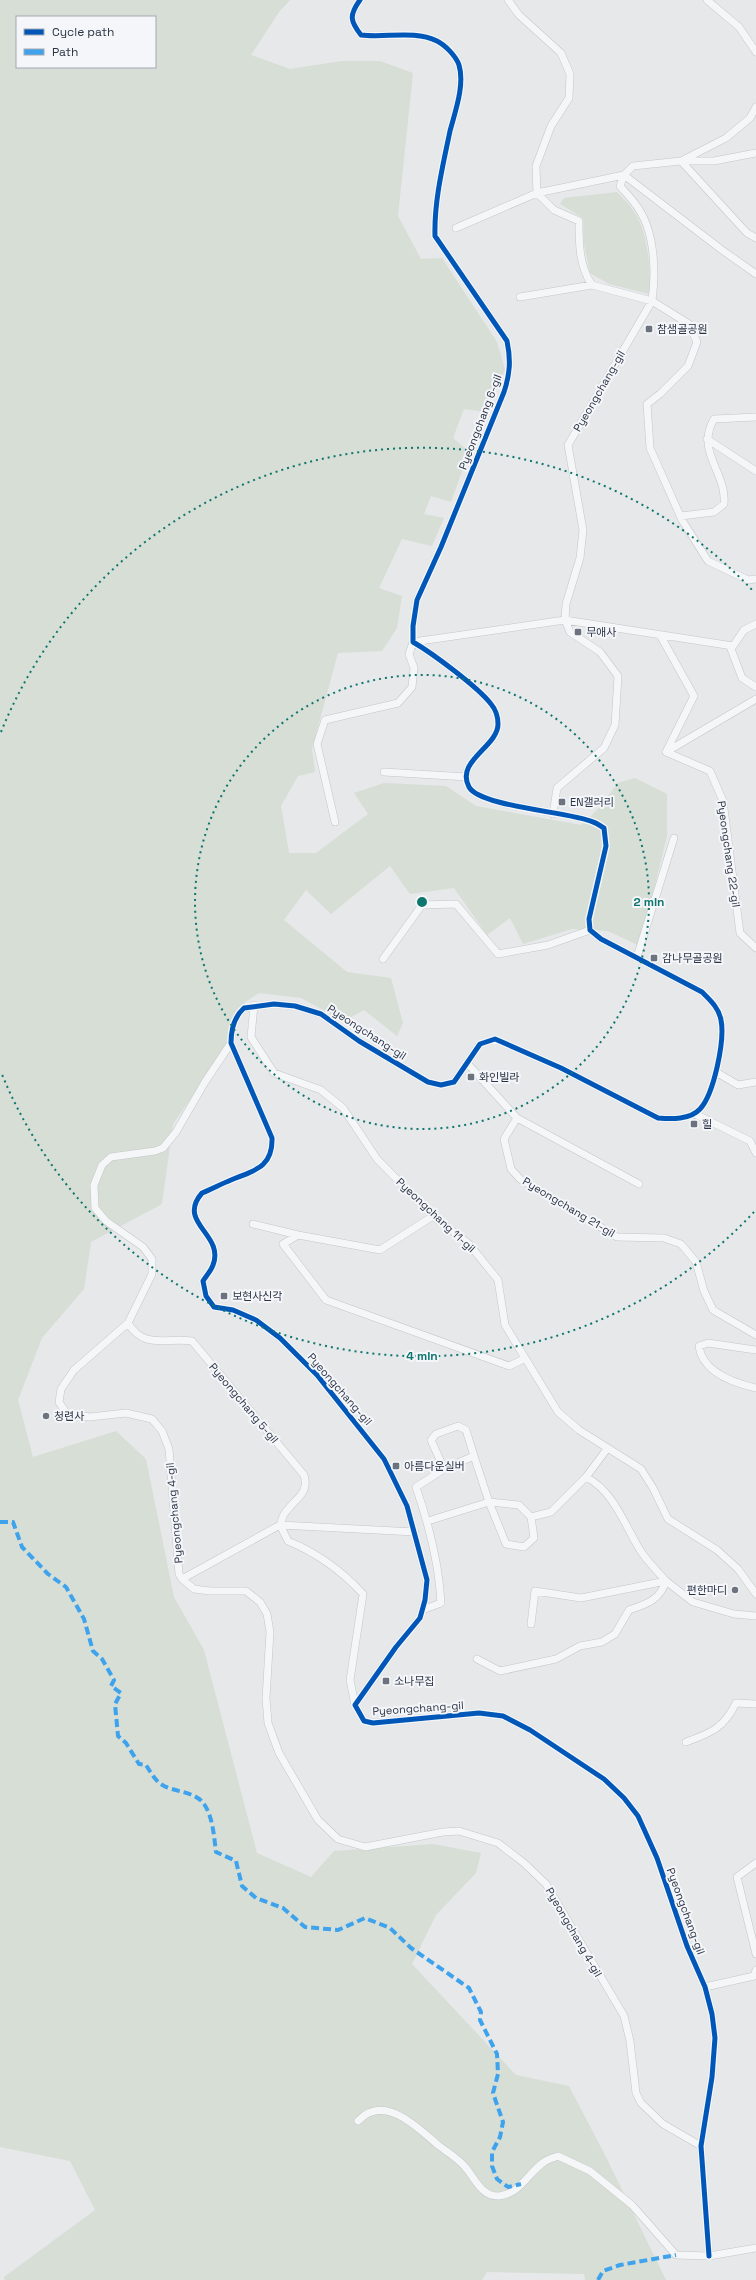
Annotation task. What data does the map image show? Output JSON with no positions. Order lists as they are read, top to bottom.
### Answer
{
  "streets": {
    "street": [
      "Pyeongchang-gil",
      "Pyeongchang 6-gil",
      "Pyeongchang 22-gil",
      "Pyeongchang 21-gil",
      "Pyeongchang 11-gil",
      "Pyeongchang 5-gil",
      "Pyeongchang 4-gil"
    ]
  },
  "crossings": [
    ["Pyeongchang-gil", "Pyeongchang 11-gil"],
    ["Pyeongchang-gil", "Pyeongchang 4-gil"],
    ["Pyeongchang 5-gil", "Pyeongchang 4-gil"]
  ],
  "places": {
    "transit": [
      "참샘골공원",
      "무애사",
      "EN갤러리",
      "감나무골공원",
      "화인빌라",
      "힐",
      "보현사신각",
      "아름다운실버",
      "소나무집"
    ],
    "other": ["청련사", "편한마디"]
  },
  "legend": ["Cycle path", "Path"],
  "rings": ["2 min", "4 min"]
}
